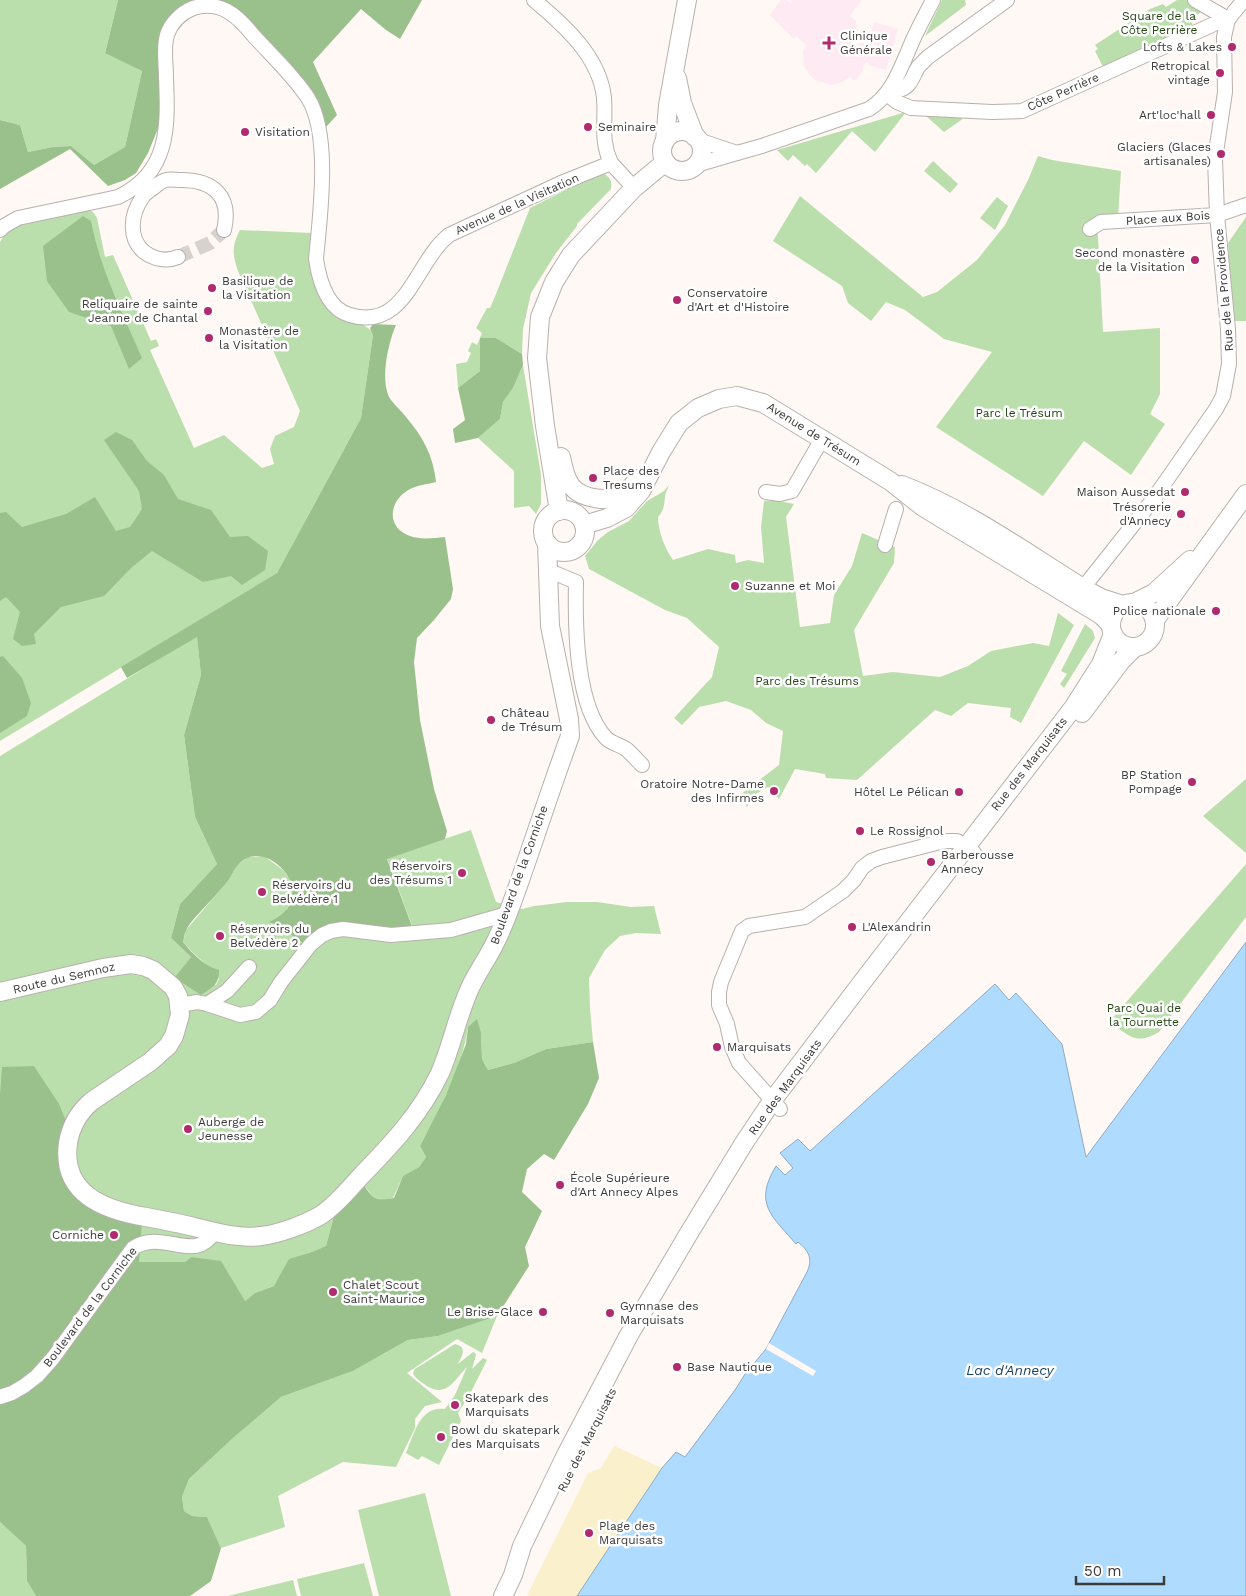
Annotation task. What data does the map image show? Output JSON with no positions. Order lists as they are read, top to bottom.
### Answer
{
  "streets": {
    "main road": [
      "Avenue de Trésum",
      "Rue des Marquisats",
      "Boulevard de la Corniche",
      "Route du Semnoz"
    ],
    "street": [
      "Côte Perrière",
      "Avenue de la Visitation",
      "Place aux Bois",
      "Rue de la Providence"
    ]
  },
  "crossings": [
    ["Côte Perrière", "Rue de la Providence"],
    ["Place aux Bois", "Rue de la Providence"],
    ["Rue de la Providence", "Avenue de Trésum"],
    ["Avenue de Trésum", "Rue des Marquisats"],
    ["Avenue de Trésum", "Boulevard de la Corniche"]
  ],
  "water": ["Lac d'Annecy"],
  "parks": [
    "Square de la Côte Perrière",
    "Parc le Trésum",
    "Parc des Trésums",
    "Parc Quai de la Tournette"
  ],
  "places": {
    "health": ["Clinique Générale"],
    "other": [
      "Lofts & Lakes",
      "Retropical vintage",
      "Art'loc'hall",
      "Seminaire",
      "Visitation",
      "Glaciers (Glaces artisanales)",
      "Second monastère de la Visitation",
      "Basilique de la Visitation",
      "Conservatoire d'Art et d'Histoire",
      "Reliquaire de sainte Jeanne de Chantal",
      "Monastère de la Visitation",
      "Place des Tresums",
      "Maison Aussedat",
      "Trésorerie d'Annecy",
      "Suzanne et Moi",
      "Police nationale",
      "Château de Trésum",
      "BP Station Pompage",
      "Oratoire Notre-Dame des Infirmes",
      "Hôtel Le Pélican",
      "Le Rossignol",
      "Barberousse Annecy",
      "Réservoirs des Trésums 1",
      "Réservoirs du Belvédère 1",
      "L'Alexandrin",
      "Réservoirs du Belvédère 2",
      "Marquisats",
      "Auberge de Jeunesse",
      "École Supérieure d'Art Annecy Alpes",
      "Corniche",
      "Chalet Scout Saint-Maurice",
      "Le Brise-Glace",
      "Gymnase des Marquisats",
      "Base Nautique",
      "Skatepark des Marquisats",
      "Bowl du skatepark des Marquisats",
      "Plage des Marquisats"
    ]
  },
  "scale_bar": "50 m"
}
